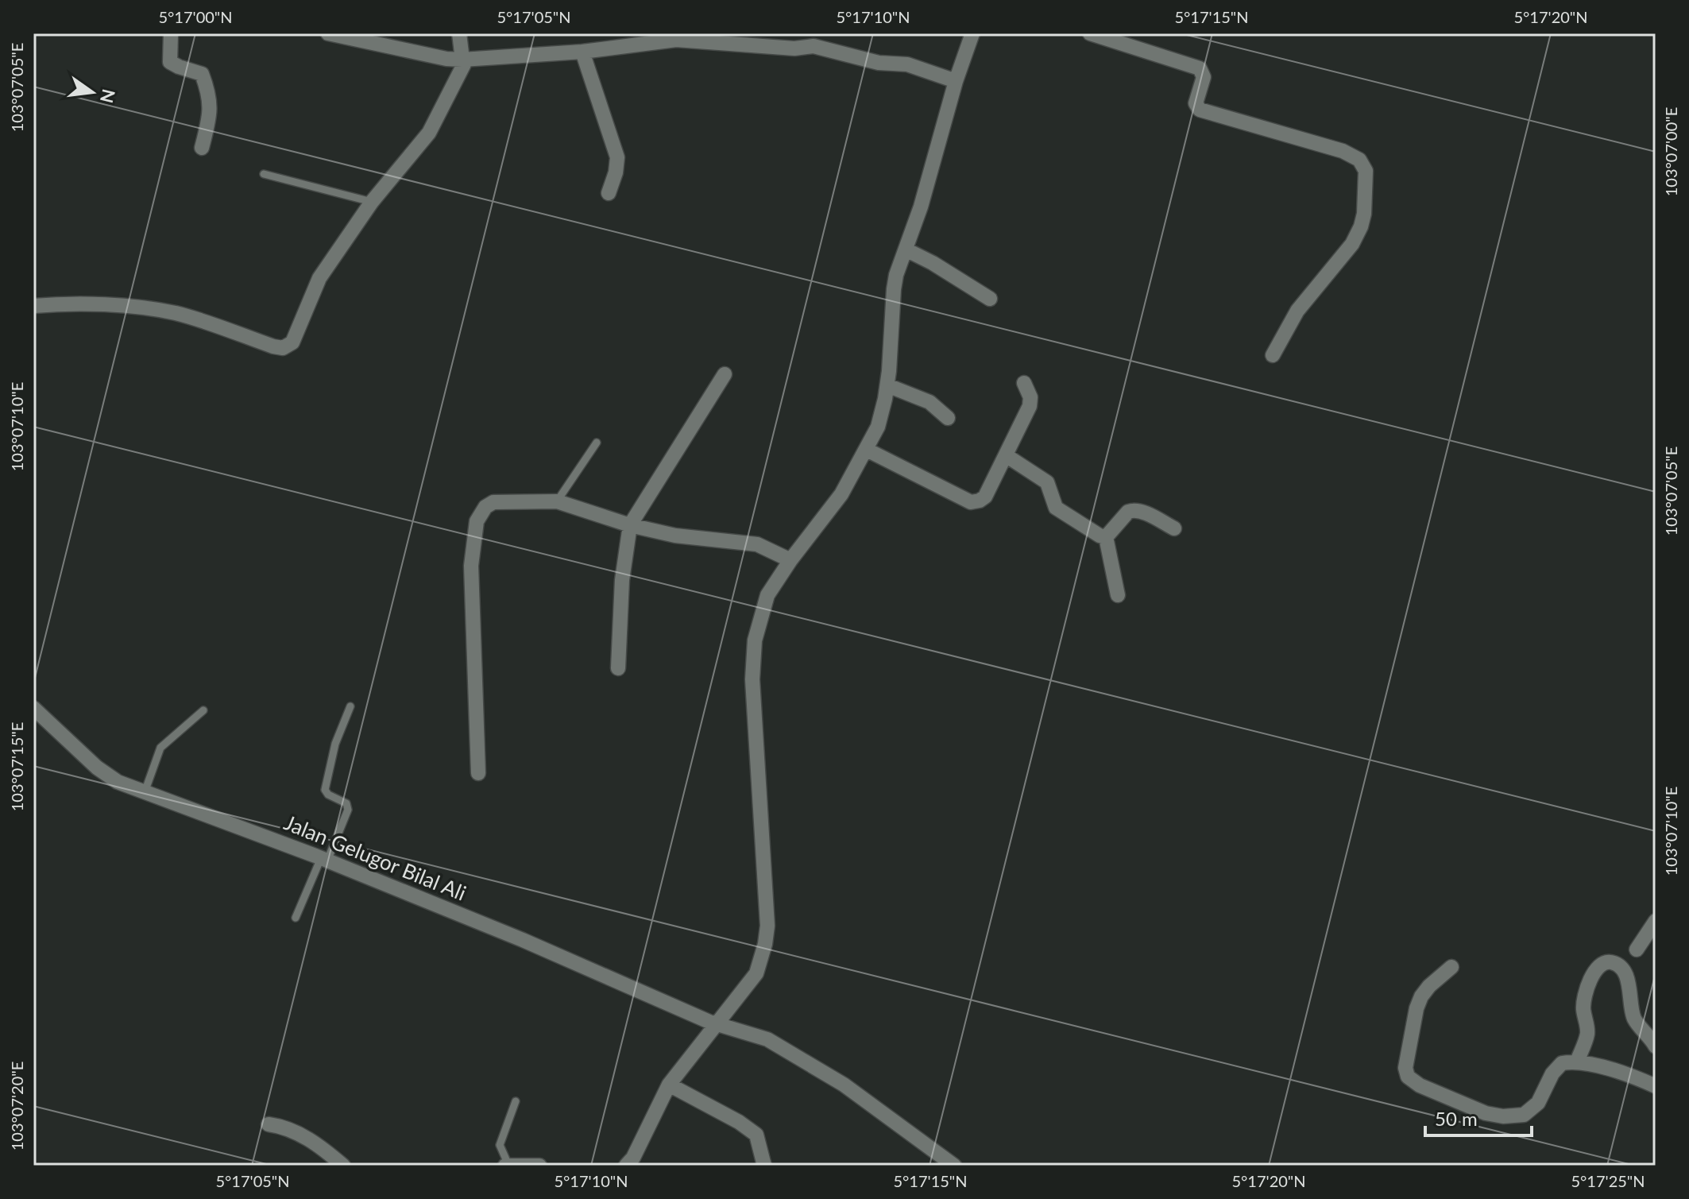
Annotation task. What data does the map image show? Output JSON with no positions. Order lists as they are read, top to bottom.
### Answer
{
  "streets": {
    "street": ["Jalan Gelugor Bilal Ali"]
  },
  "scale_bar": "50 m",
  "north": "right",
  "coordinates": [
    "5°17'00\"N",
    "5°17'05\"N",
    "5°17'10\"N",
    "5°17'15\"N",
    "5°17'20\"N",
    "103°07'05\"E",
    "103°07'00\"E",
    "103°07'10\"E",
    "103°07'15\"E",
    "103°07'20\"E",
    "5°17'25\"N"
  ]
}
